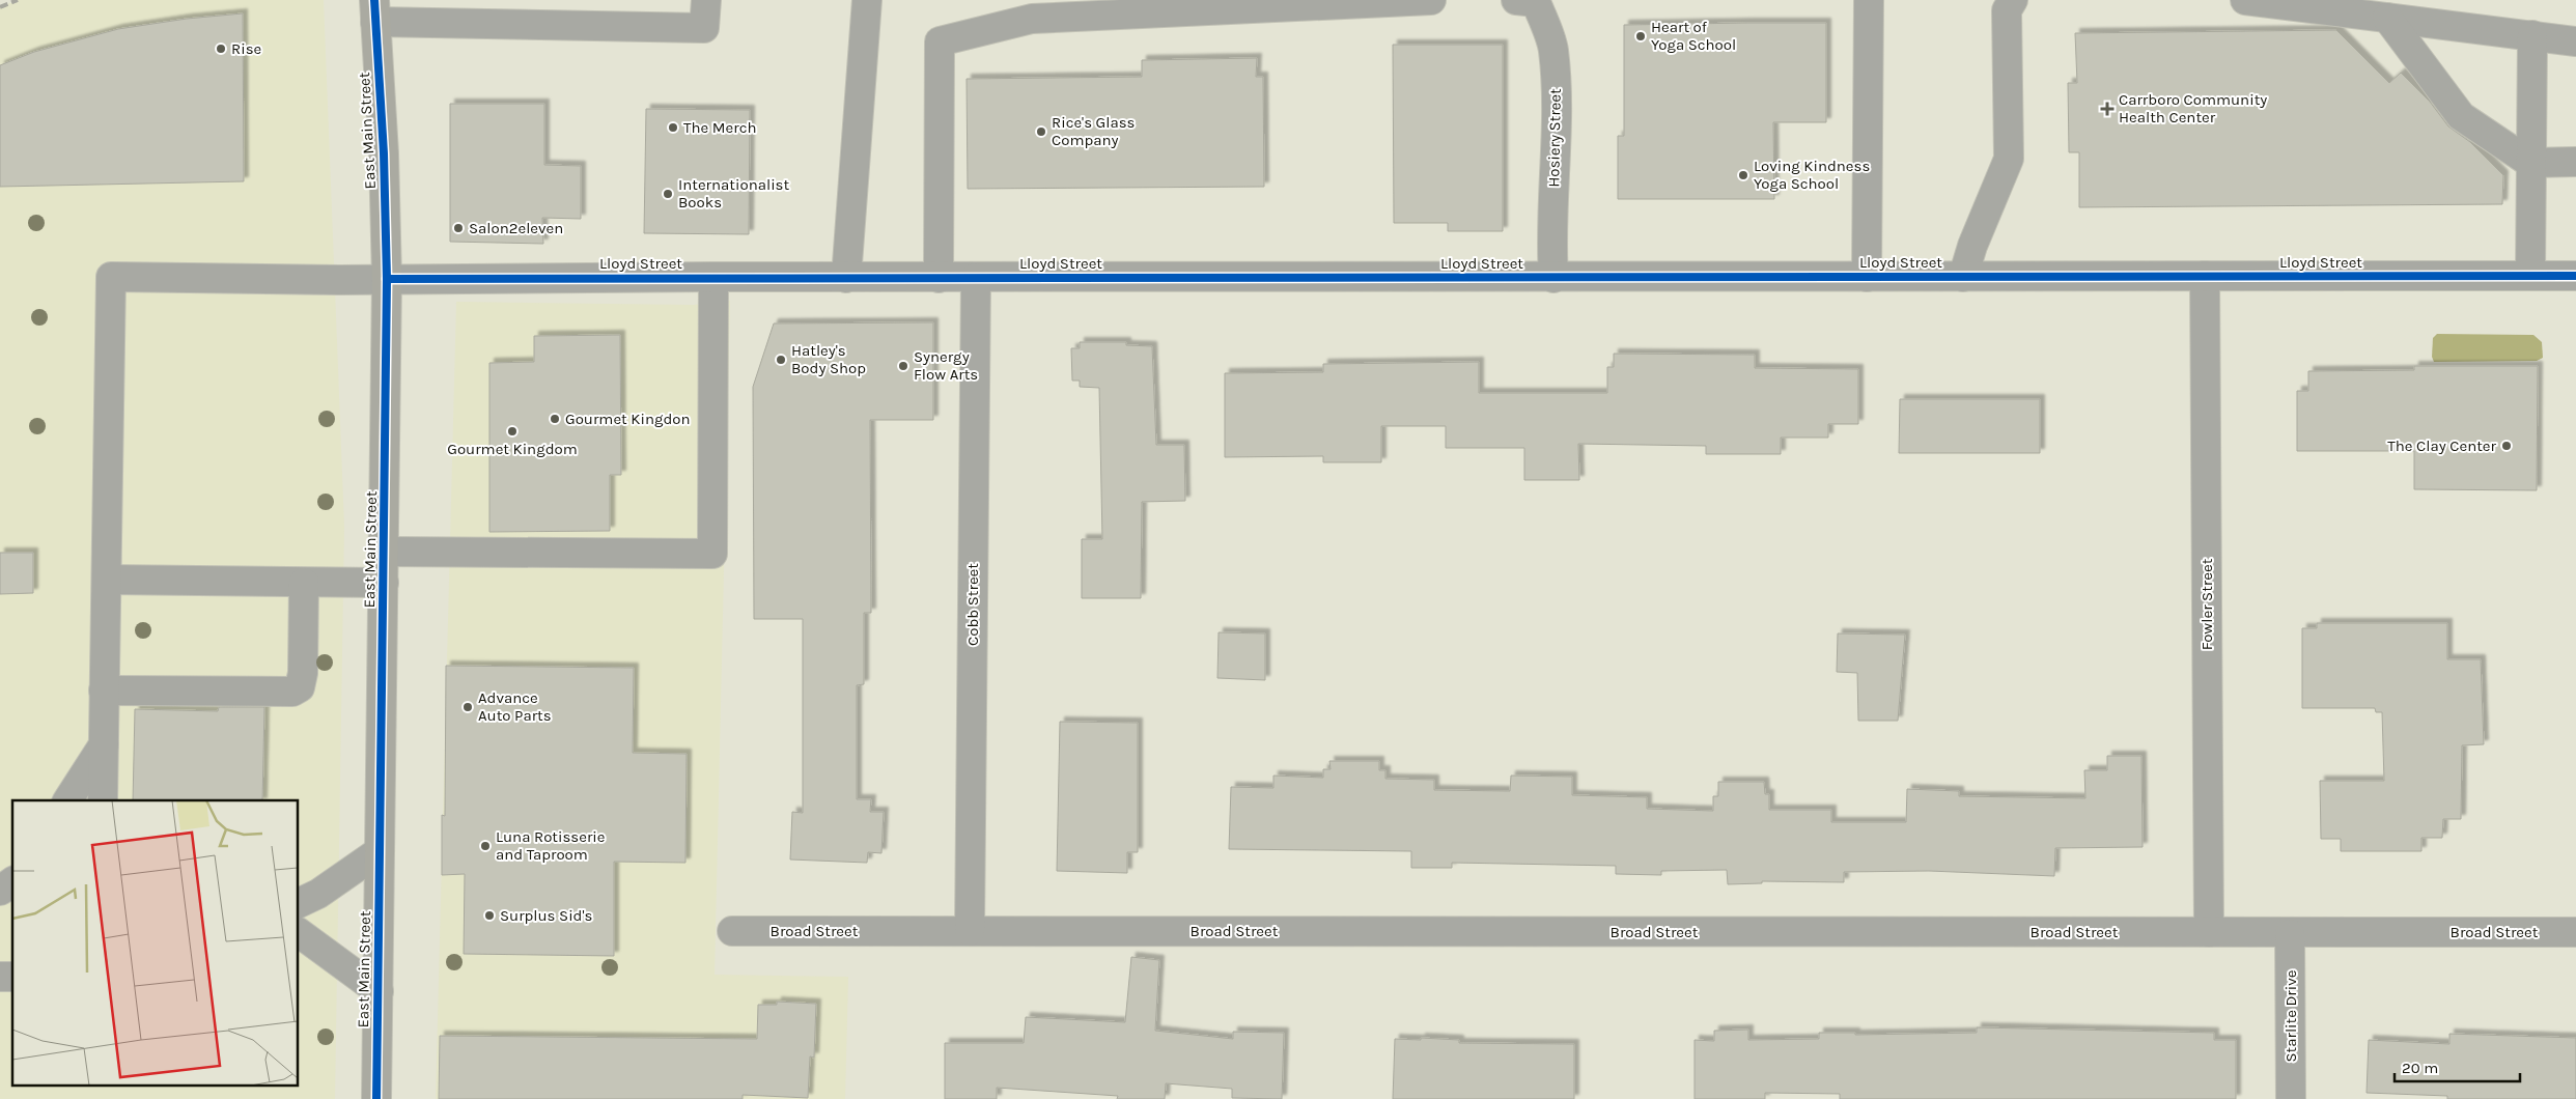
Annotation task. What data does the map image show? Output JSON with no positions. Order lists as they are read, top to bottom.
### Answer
{
  "streets": {
    "main road": ["East Main Street"],
    "street": [
      "Hosiery Street",
      "Lloyd Street",
      "Cobb Street",
      "Fowler Street",
      "Broad Street",
      "Starlite Drive"
    ]
  },
  "crossings": [
    ["East Main Street", "Lloyd Street"],
    ["Hosiery Street", "Lloyd Street"],
    ["Lloyd Street", "Cobb Street"],
    ["Lloyd Street", "Fowler Street"],
    ["Cobb Street", "Broad Street"],
    ["Fowler Street", "Broad Street"],
    ["Broad Street", "Starlite Drive"]
  ],
  "places": {
    "other": [
      "Heart of Yoga School",
      "Rise",
      "The Merch",
      "Rice's Glass Company",
      "Loving Kindness Yoga School",
      "Internationalist Books",
      "Salon2eleven",
      "Hatley's Body Shop",
      "Synergy Flow Arts",
      "Gourmet Kingdon",
      "Gourmet Kingdom",
      "The Clay Center",
      "Advance Auto Parts",
      "Luna Rotisserie and Taproom",
      "Surplus Sid's"
    ],
    "health": ["Carrboro Community Health Center"]
  },
  "scale_bar": "20 m"
}
